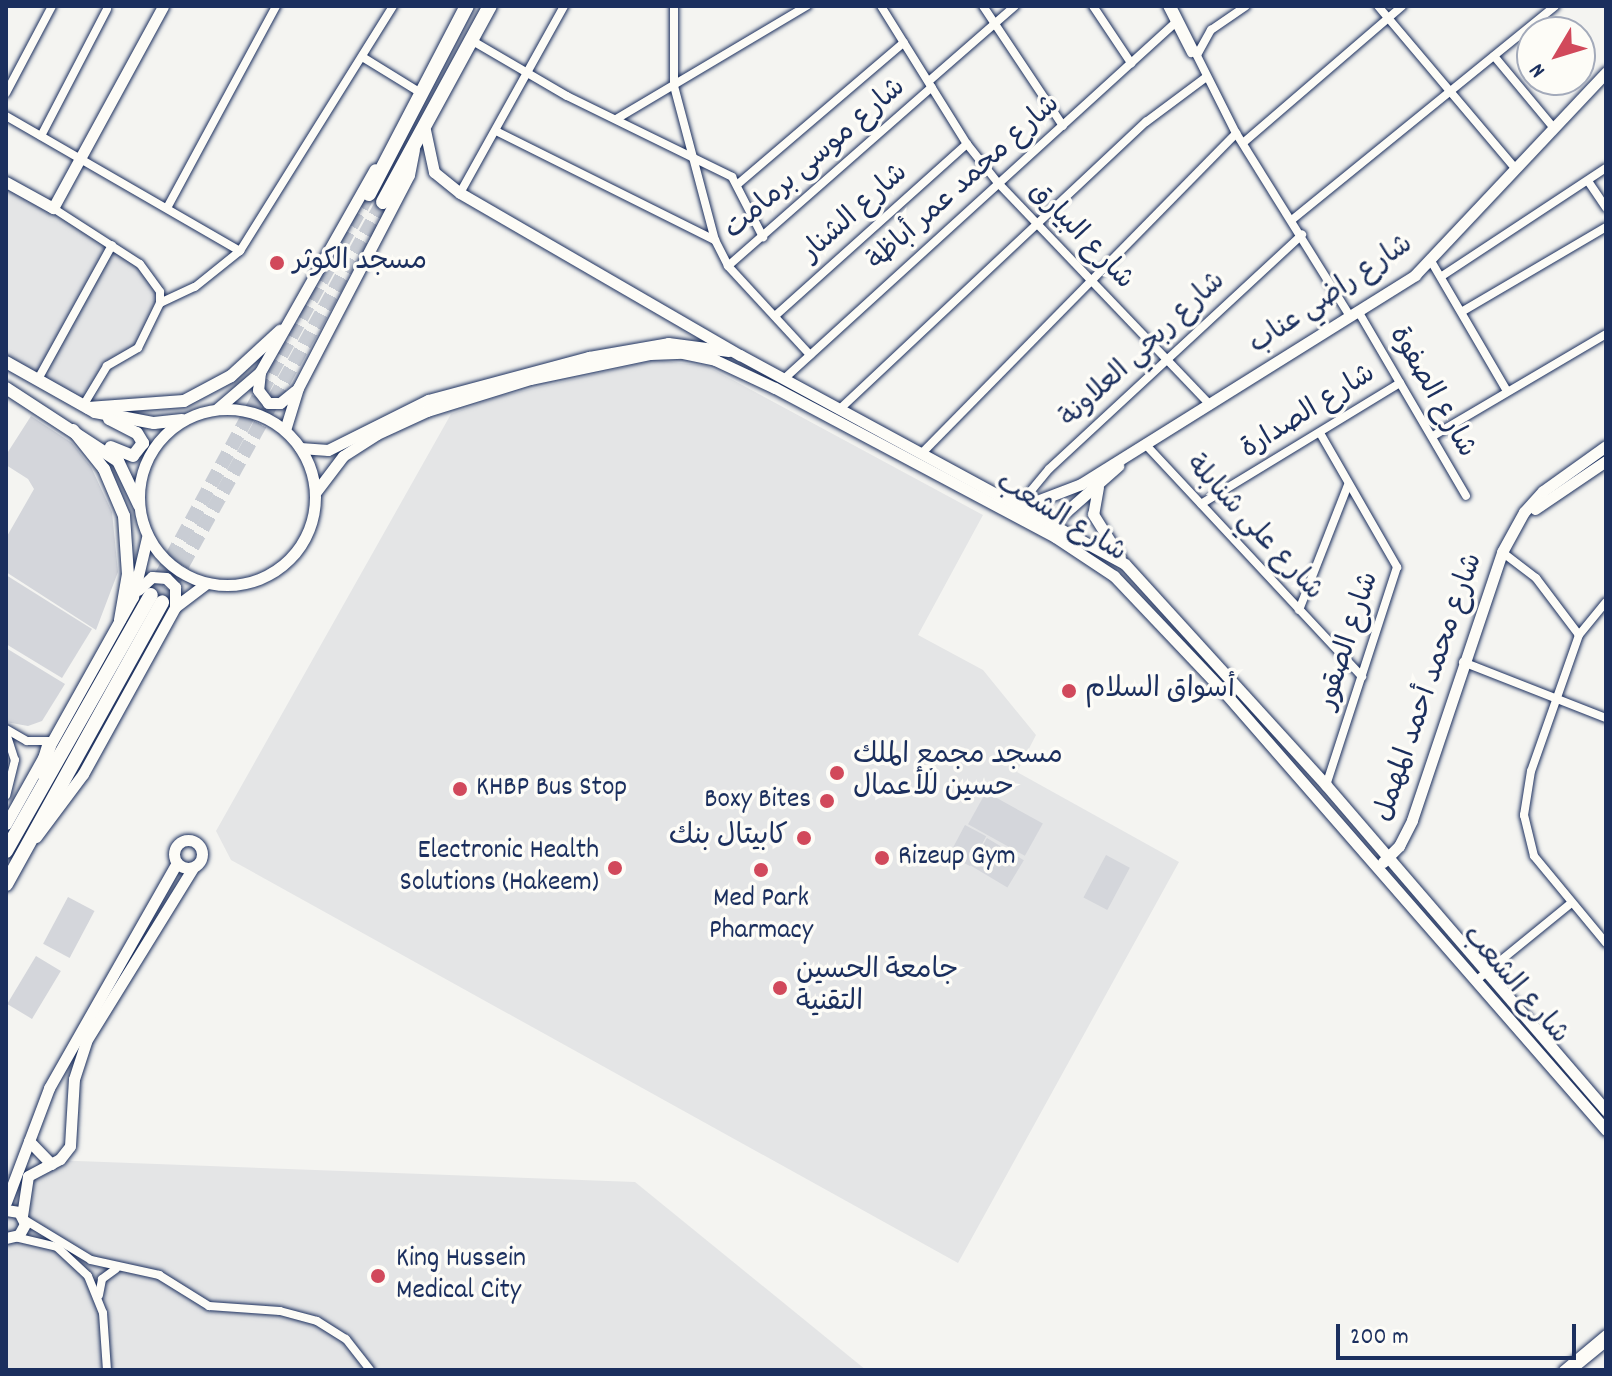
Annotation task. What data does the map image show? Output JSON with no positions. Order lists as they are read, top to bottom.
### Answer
{
  "streets": {
    "street": [
      "شارع موسى برمامت",
      "شارع محمد عمر أباظة",
      "شارع الشنار",
      "شارع البيارق",
      "شارع راضي عناب",
      "شارع ربحي العلاونة",
      "شارع الصفوة",
      "شارع الصدارة",
      "شارع الشعب",
      "شارع علي شنابلة",
      "شارع الصقور",
      "شارع محمد أحمد المهمل"
    ]
  },
  "crossings": [
    ["شارع موسى برمامت", "شارع البيارق"],
    ["شارع محمد عمر أباظة", "شارع البيارق"],
    ["شارع محمد عمر أباظة", "شارع الصفوة"],
    ["شارع محمد عمر أباظة", "شارع الشعب"],
    ["شارع الشنار", "شارع البيارق"],
    ["شارع البيارق", "شارع راضي عناب"],
    ["شارع البيارق", "شارع ربحي العلاونة"],
    ["شارع راضي عناب", "شارع ربحي العلاونة"],
    ["شارع راضي عناب", "شارع الصفوة"],
    ["شارع راضي عناب", "شارع الشعب"],
    ["شارع راضي عناب", "شارع علي شنابلة"],
    ["شارع ربحي العلاونة", "شارع الصفوة"],
    ["شارع ربحي العلاونة", "شارع الشعب"],
    ["شارع الصفوة", "شارع الصدارة"],
    ["شارع الصدارة", "شارع علي شنابلة"],
    ["شارع الصدارة", "شارع الصقور"],
    ["شارع الشعب", "شارع الصقور"],
    ["شارع الشعب", "شارع محمد أحمد المهمل"],
    ["شارع علي شنابلة", "شارع الصقور"]
  ],
  "places": [
    "مسجد الكوثر",
    "أسواق السلام",
    "مسجد مجمع الملك حسين للأعمال",
    "KHBP Bus Stop",
    "Boxy Bites",
    "كابيتال بنك",
    "Rizeup Gym",
    "Electronic Health Solutions (Hakeem)",
    "Med Park Pharmacy",
    "جامعة الحسين التقنية",
    "King Hussein Medical City"
  ],
  "scale_bar": "200 m",
  "north": "bottom left"
}
